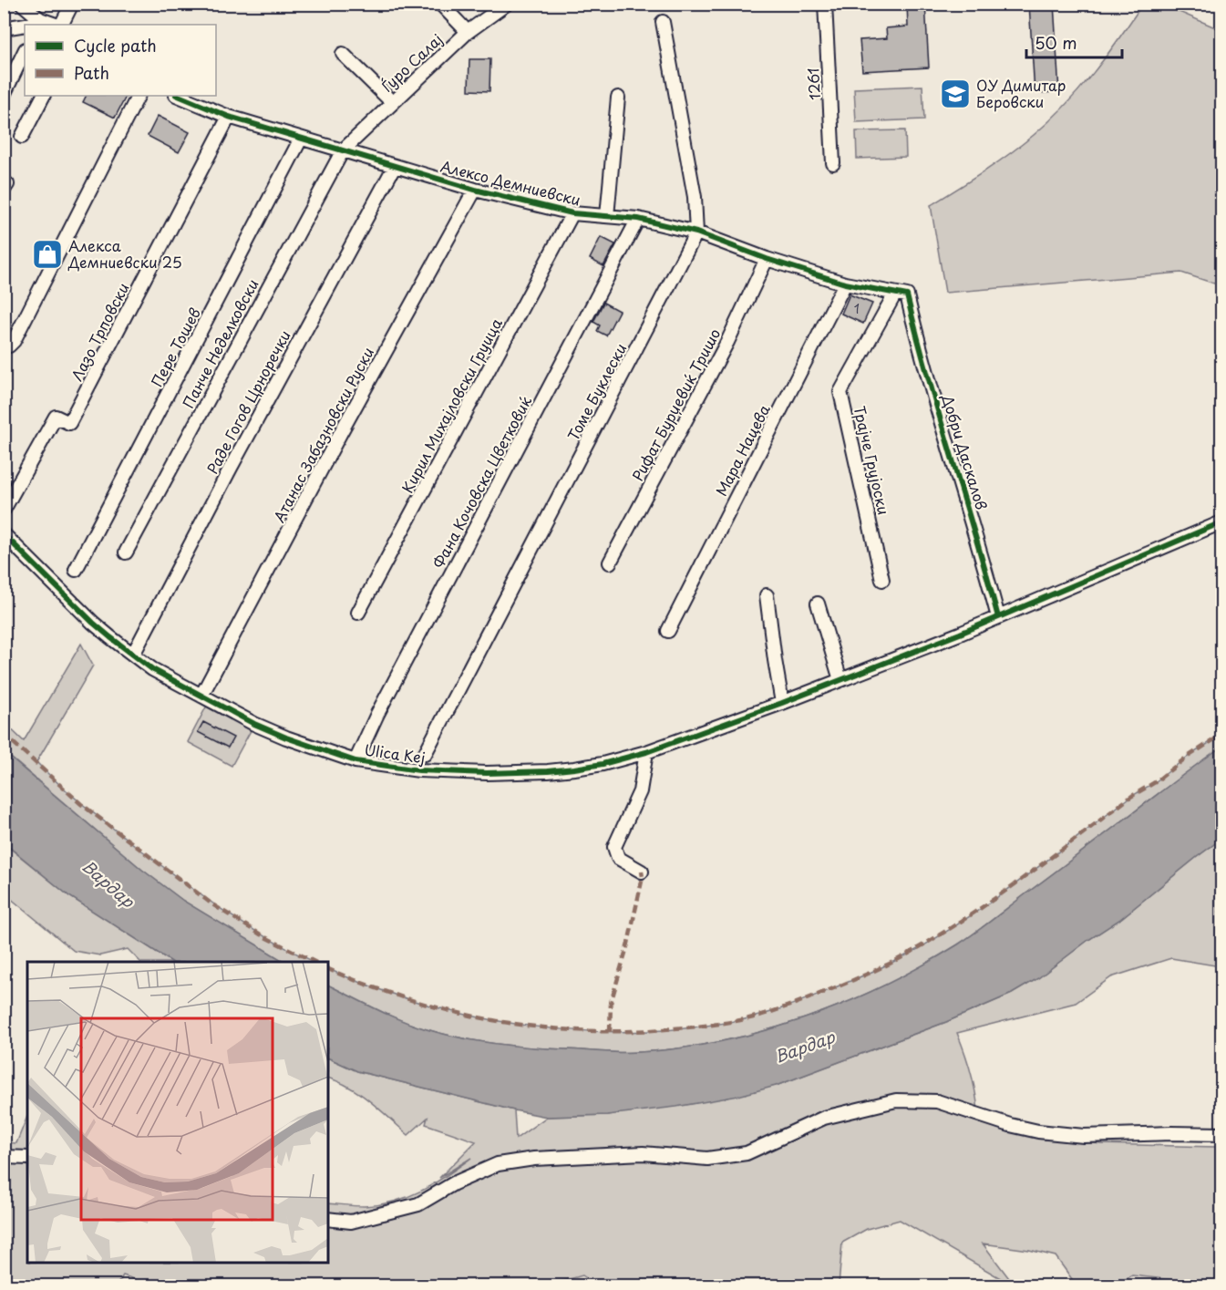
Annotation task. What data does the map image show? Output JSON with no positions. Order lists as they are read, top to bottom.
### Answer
{
  "streets": {
    "street": [
      "Ѓуро Салај",
      "1261",
      "Алексо Демниевски",
      "Лазо Трповски",
      "Панче Неделковски",
      "Пере Тошев",
      "Томе Буклески",
      "Раде Гогов Црноречки",
      "Рифат Бурџевиќ Тришо",
      "Кирил Михајловски Груица",
      "Атанас Забазновски Руски",
      "Мара Нацева",
      "Добри Даскалов",
      "Трајче Грујоски",
      "Фана Кочовска Цветковиќ",
      "Ulica Kej"
    ]
  },
  "crossings": [
    ["Ѓуро Салај", "Алексо Демниевски"],
    ["Ѓуро Салај", "Панче Неделковски"],
    ["Алексо Демниевски", "Лазо Трповски"],
    ["Алексо Демниевски", "Панче Неделковски"],
    ["Алексо Демниевски", "Пере Тошев"],
    ["Алексо Демниевски", "Томе Буклески"],
    ["Алексо Демниевски", "Раде Гогов Црноречки"],
    ["Алексо Демниевски", "Рифат Бурџевиќ Тришо"],
    ["Алексо Демниевски", "Кирил Михајловски Груица"],
    ["Алексо Демниевски", "Атанас Забазновски Руски"],
    ["Алексо Демниевски", "Мара Нацева"],
    ["Алексо Демниевски", "Добри Даскалов"],
    ["Алексо Демниевски", "Трајче Грујоски"],
    ["Алексо Демниевски", "Фана Кочовска Цветковиќ"],
    ["Раде Гогов Црноречки", "Ulica Kej"],
    ["Атанас Забазновски Руски", "Ulica Kej"],
    ["Добри Даскалов", "Трајче Грујоски"],
    ["Добри Даскалов", "Ulica Kej"],
    ["Фана Кочовска Цветковиќ", "Ulica Kej"]
  ],
  "water": ["Вардар"],
  "places": {
    "school or university": ["ОУ Димитар Беровски"],
    "shop": ["Алекса Демниевски 25"]
  },
  "house_numbers": ["1"],
  "legend": ["Cycle path", "Path"],
  "scale_bar": "50 m"
}
